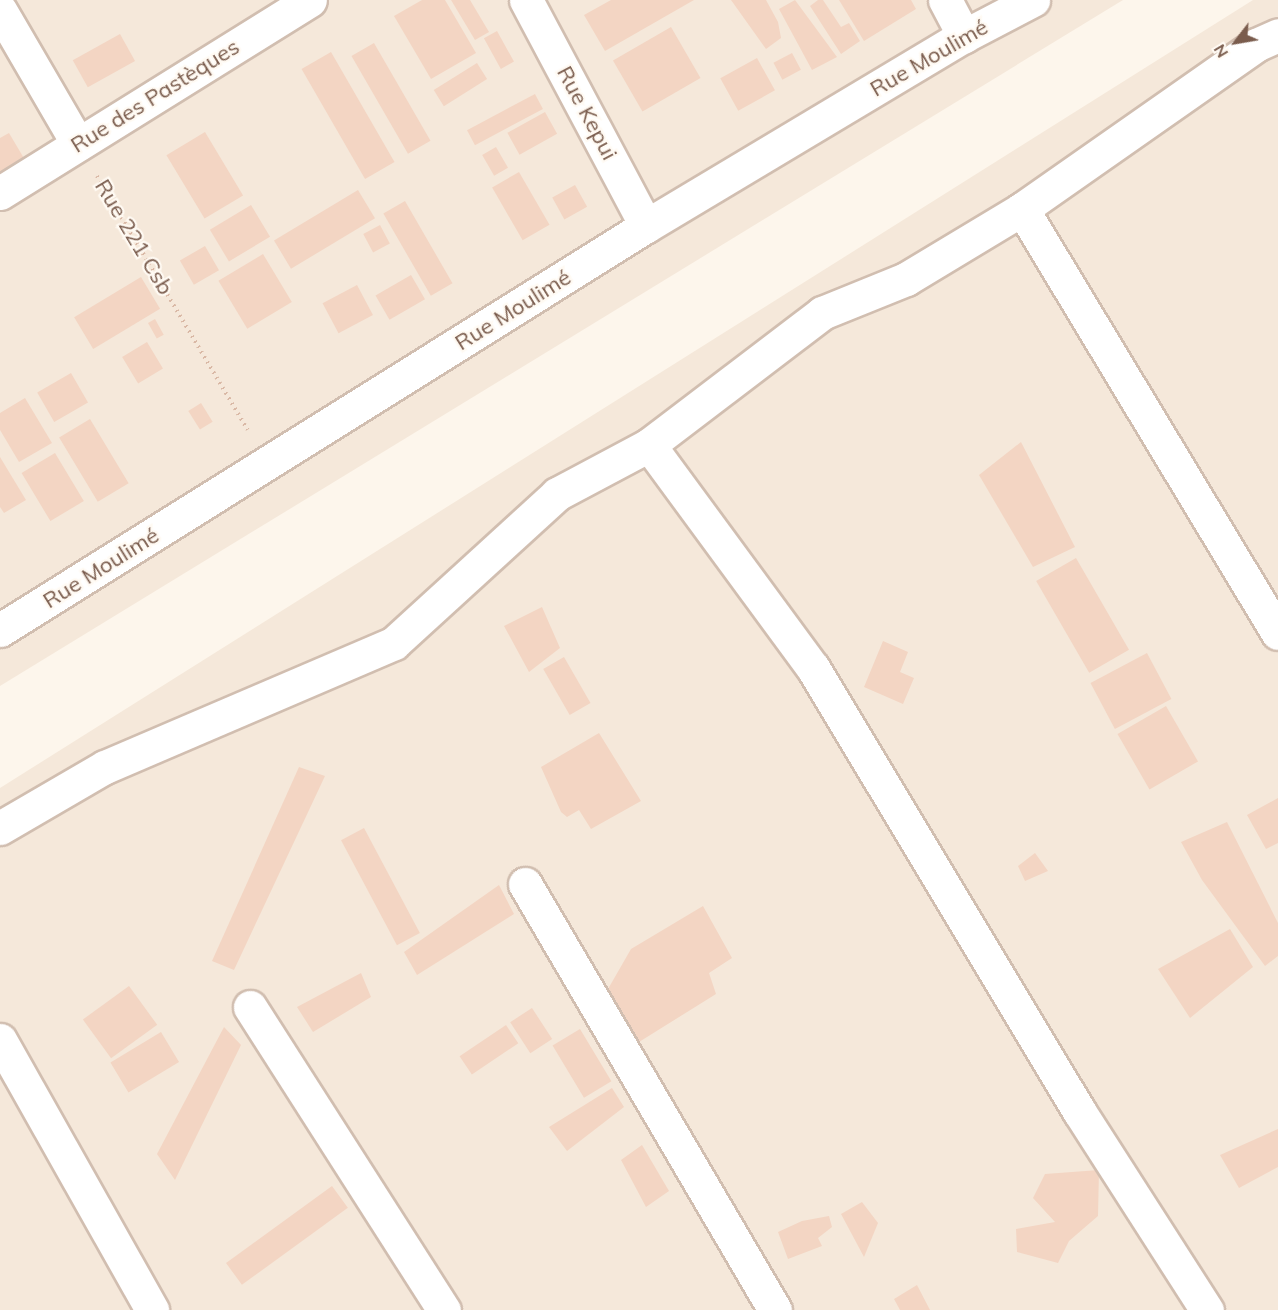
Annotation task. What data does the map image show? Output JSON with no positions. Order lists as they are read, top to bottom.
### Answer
{
  "streets": {
    "street": ["Rue Moulimé", "Rue des Pastèques", "Rue Kepui"],
    "path": ["Rue 221 Csb"]
  },
  "crossings": [
    ["Rue Moulimé", "Rue Kepui"],
    ["Rue Moulimé", "Rue 221 Csb"],
    ["Rue des Pastèques", "Rue 221 Csb"]
  ],
  "north": "bottom left"
}
